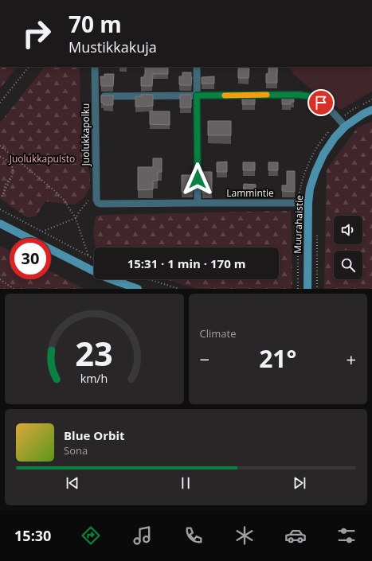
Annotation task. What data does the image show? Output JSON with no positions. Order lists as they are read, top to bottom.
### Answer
{
  "streets": {
    "street": ["Juolukkapolku", "Lammintie", "Muurahaistie"]
  },
  "crossings": [
    ["Juolukkapolku", "Lammintie"],
    ["Lammintie", "Muurahaistie"]
  ],
  "parks": ["Juolukkapuisto"],
  "page": {
    "turn": ["70 m", "Mustikkakuja"],
    "limit": "30",
    "trip": "15:31 · 1 min · 170 m",
    "tile": "Climate",
    "heat": ["−", "21°", "+"],
    "song": ["Blue Orbit", "Sona"],
    "tabs": "15:30",
    "gauge": ["23", "km/h"]
  }
}
